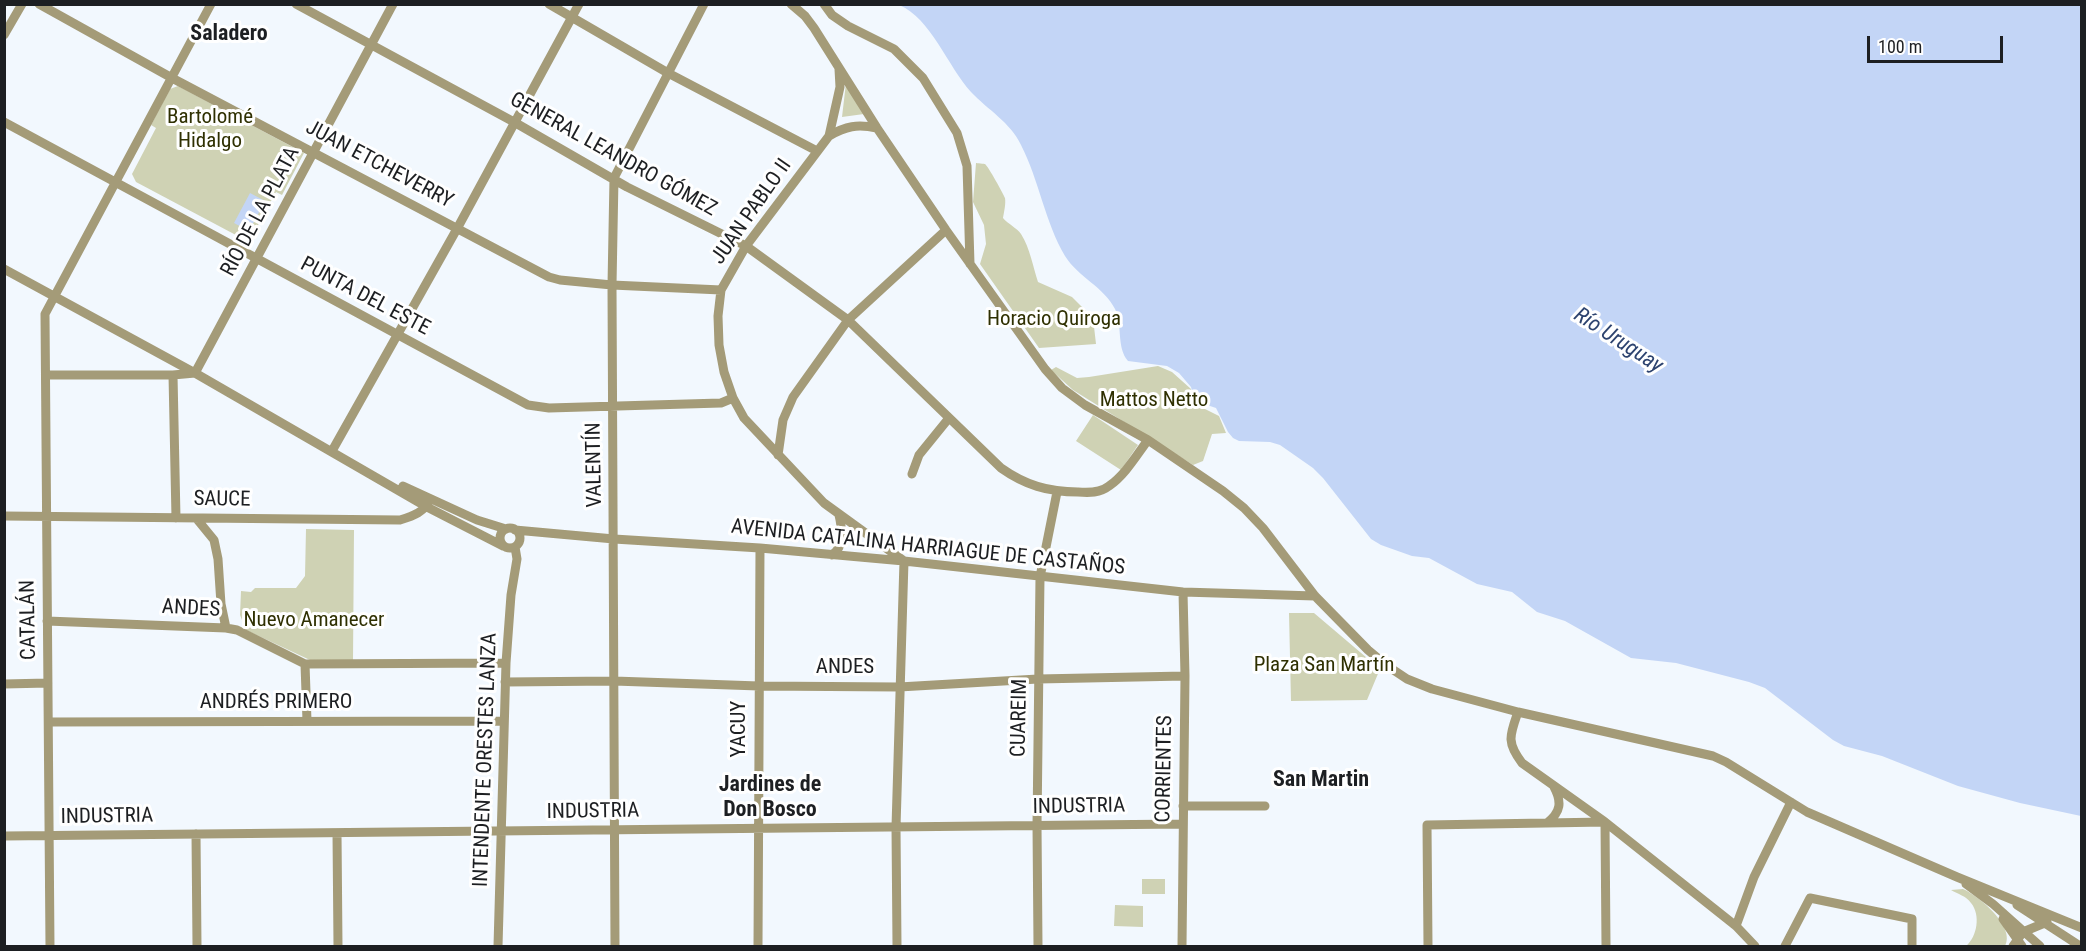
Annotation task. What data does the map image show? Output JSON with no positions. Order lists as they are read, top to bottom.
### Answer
{
  "streets": {
    "street": [
      "GENERAL LEANDRO GÓMEZ",
      "JUAN ETCHEVERRY",
      "RÍO DE LA PLATA",
      "JUAN PABLO II",
      "PUNTA DEL ESTE",
      "VALENTÍN",
      "SAUCE",
      "AVENIDA CATALINA HARRIAGUE DE CASTAÑOS",
      "ANDES",
      "CATALÁN",
      "ANDRÉS PRIMERO",
      "CUAREIM",
      "YACUY",
      "INTENDENTE ORESTES LANZA",
      "CORRIENTES",
      "INDUSTRIA"
    ]
  },
  "crossings": [
    ["GENERAL LEANDRO GÓMEZ", "RÍO DE LA PLATA"],
    ["GENERAL LEANDRO GÓMEZ", "JUAN PABLO II"],
    ["GENERAL LEANDRO GÓMEZ", "VALENTÍN"],
    ["GENERAL LEANDRO GÓMEZ", "CUAREIM"],
    ["JUAN ETCHEVERRY", "RÍO DE LA PLATA"],
    ["JUAN ETCHEVERRY", "JUAN PABLO II"],
    ["JUAN ETCHEVERRY", "VALENTÍN"],
    ["JUAN ETCHEVERRY", "CATALÁN"],
    ["RÍO DE LA PLATA", "PUNTA DEL ESTE"],
    ["RÍO DE LA PLATA", "AVENIDA CATALINA HARRIAGUE DE CASTAÑOS"],
    ["JUAN PABLO II", "PUNTA DEL ESTE"],
    ["JUAN PABLO II", "AVENIDA CATALINA HARRIAGUE DE CASTAÑOS"],
    ["PUNTA DEL ESTE", "VALENTÍN"],
    ["PUNTA DEL ESTE", "CATALÁN"],
    ["VALENTÍN", "AVENIDA CATALINA HARRIAGUE DE CASTAÑOS"],
    ["VALENTÍN", "ANDES"],
    ["VALENTÍN", "INDUSTRIA"],
    ["SAUCE", "AVENIDA CATALINA HARRIAGUE DE CASTAÑOS"],
    ["SAUCE", "CATALÁN"],
    ["AVENIDA CATALINA HARRIAGUE DE CASTAÑOS", "CATALÁN"],
    ["AVENIDA CATALINA HARRIAGUE DE CASTAÑOS", "CUAREIM"],
    ["AVENIDA CATALINA HARRIAGUE DE CASTAÑOS", "YACUY"],
    ["AVENIDA CATALINA HARRIAGUE DE CASTAÑOS", "INTENDENTE ORESTES LANZA"],
    ["AVENIDA CATALINA HARRIAGUE DE CASTAÑOS", "CORRIENTES"],
    ["ANDES", "CATALÁN"],
    ["ANDES", "CUAREIM"],
    ["ANDES", "YACUY"],
    ["ANDES", "INTENDENTE ORESTES LANZA"],
    ["ANDES", "CORRIENTES"],
    ["CATALÁN", "ANDRÉS PRIMERO"],
    ["CATALÁN", "INDUSTRIA"],
    ["ANDRÉS PRIMERO", "INTENDENTE ORESTES LANZA"],
    ["CUAREIM", "INDUSTRIA"],
    ["YACUY", "INDUSTRIA"],
    ["INTENDENTE ORESTES LANZA", "INDUSTRIA"],
    ["CORRIENTES", "INDUSTRIA"]
  ],
  "districts": ["Saladero", "San Martin", "Jardines de Don Bosco"],
  "water": ["Río Uruguay"],
  "parks": [
    "Bartolomé Hidalgo",
    "Horacio Quiroga",
    "Mattos Netto",
    "Nuevo Amanecer",
    "Plaza San Martín"
  ],
  "scale_bar": "100 m"
}
